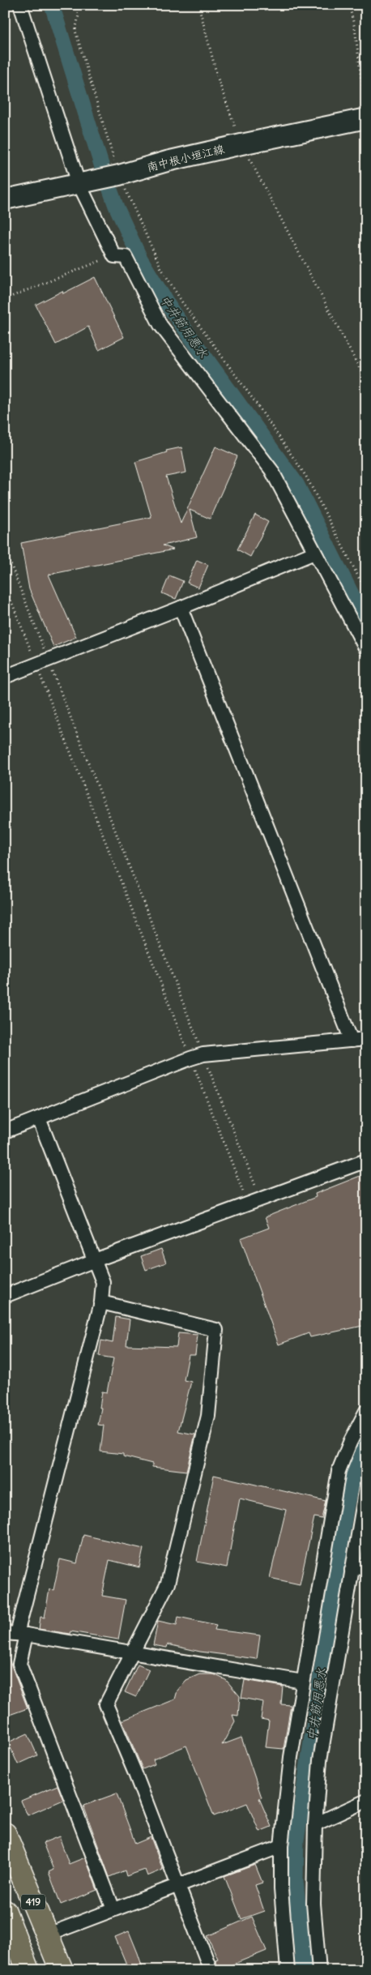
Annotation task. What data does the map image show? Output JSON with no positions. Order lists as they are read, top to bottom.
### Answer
{
  "streets": {
    "highway": ["419"],
    "main road": ["南中根小垣江線"]
  },
  "water": ["中井筋用悪水"]
}
